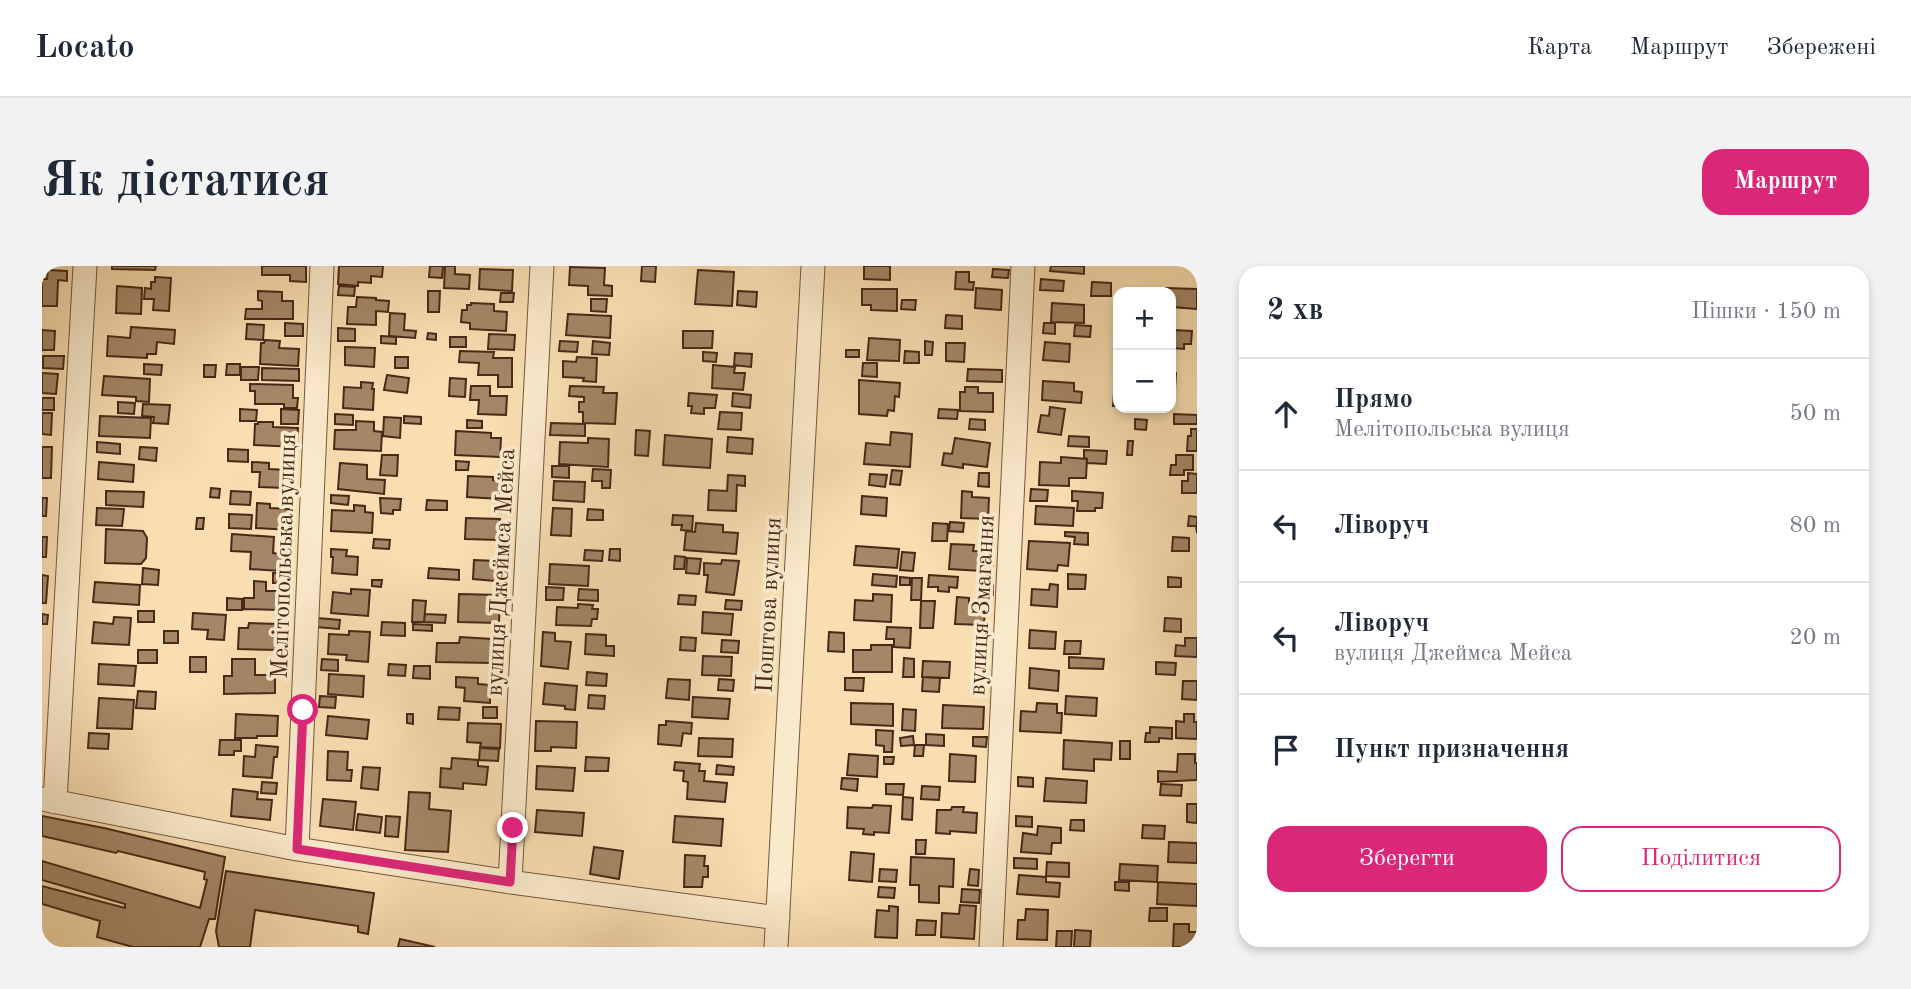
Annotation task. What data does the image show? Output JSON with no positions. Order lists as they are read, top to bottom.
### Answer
{
  "streets": {
    "street": [
      "Мелітопольська вулиця",
      "вулиця Джеймса Мейса",
      "Поштова вулиця",
      "вулиця Змагання"
    ]
  },
  "page": {
    "header": "Locato",
    "nav": ["Карта", "Маршрут", "Збережені"],
    "buttons": [
      "Маршрут",
      ["Зберегти", "Поділитися"]
    ],
    "title": "Як дістатися",
    "heading": ["2 хв", "Пішки · 150 m"],
    "map_buttons": ["+", "−"],
    "list": [
      ["Прямо", "Мелітопольська вулиця", "50 m"],
      ["Ліворуч", "80 m"],
      ["Ліворуч", "вулиця Джеймса Мейса", "20 m"],
      "Пункт призначення"
    ]
  }
}
